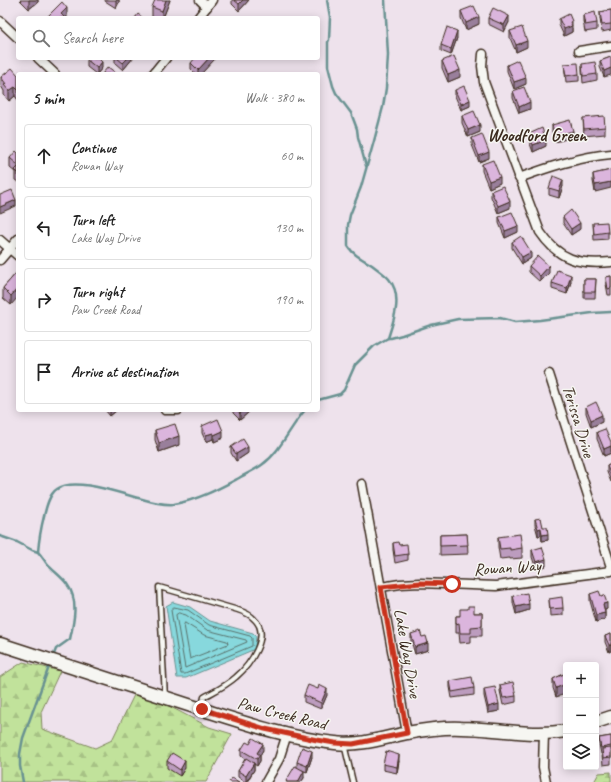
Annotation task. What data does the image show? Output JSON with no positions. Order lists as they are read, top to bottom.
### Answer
{
  "streets": {
    "street": [
      "Terissa Drive",
      "Rowan Way",
      "Lake Way Drive",
      "Paw Creek Road"
    ]
  },
  "crossings": [
    ["Rowan Way", "Lake Way Drive"],
    ["Lake Way Drive", "Paw Creek Road"]
  ],
  "districts": ["Woodford Green"],
  "page": {
    "search": "Search here",
    "heading": ["5 min", "Walk · 380 m"],
    "list": [
      ["Continue", "Rowan Way", "60 m"],
      ["Turn left", "Lake Way Drive", "130 m"],
      ["Turn right", "Paw Creek Road", "190 m"],
      "Arrive at destination"
    ],
    "map_buttons": ["+", "−"]
  }
}
